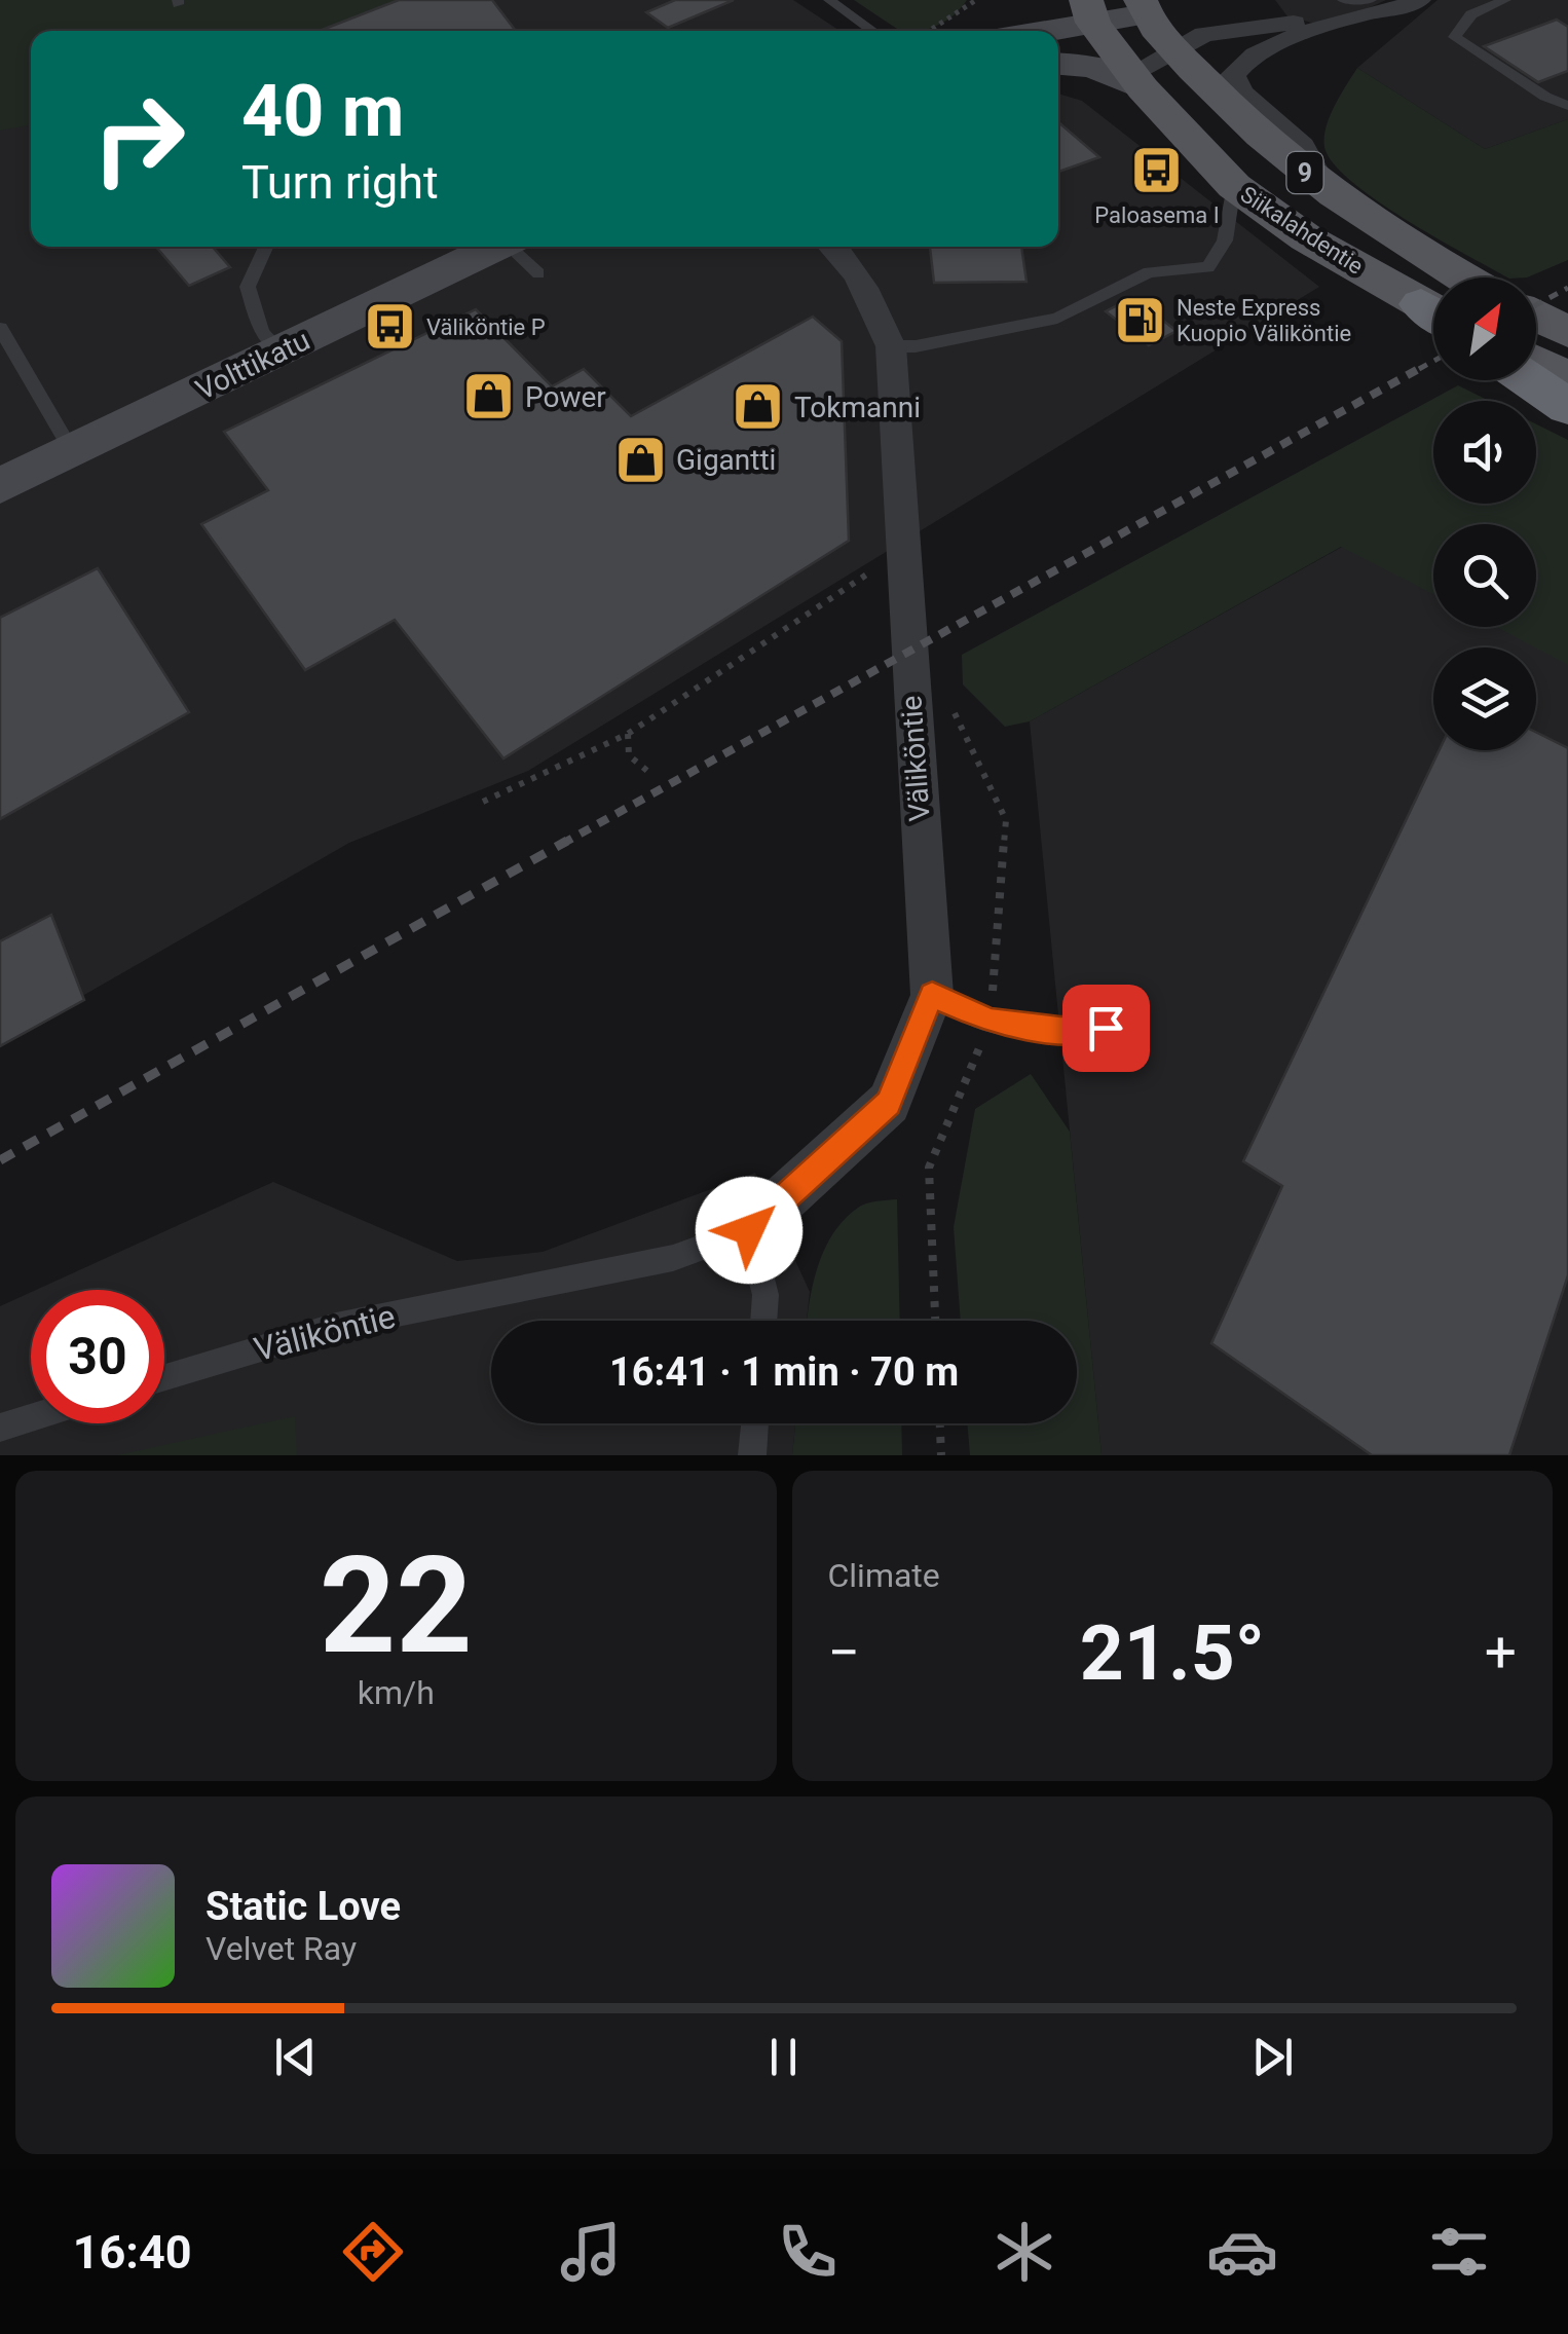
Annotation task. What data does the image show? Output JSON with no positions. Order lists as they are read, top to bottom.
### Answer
{
  "streets": {
    "main road": ["9", "Siikalahdentie", "Volttikatu"],
    "street": ["Väliköntie"]
  },
  "places": {
    "bus stop": ["Paloasema I", "Väliköntie P"],
    "fuel station": ["Neste Express Kuopio Väliköntie"],
    "shop": ["Power", "Tokmanni", "Gigantti"]
  },
  "north": "top right",
  "page": {
    "turn": ["40 m", "Turn right"],
    "limit": "30",
    "trip": "16:41 · 1 min · 70 m",
    "tile": [
      ["22", "km/h"],
      "Climate"
    ],
    "heat": ["−", "21.5°", "+"],
    "song": ["Static Love", "Velvet Ray"],
    "tabs": "16:40"
  }
}
